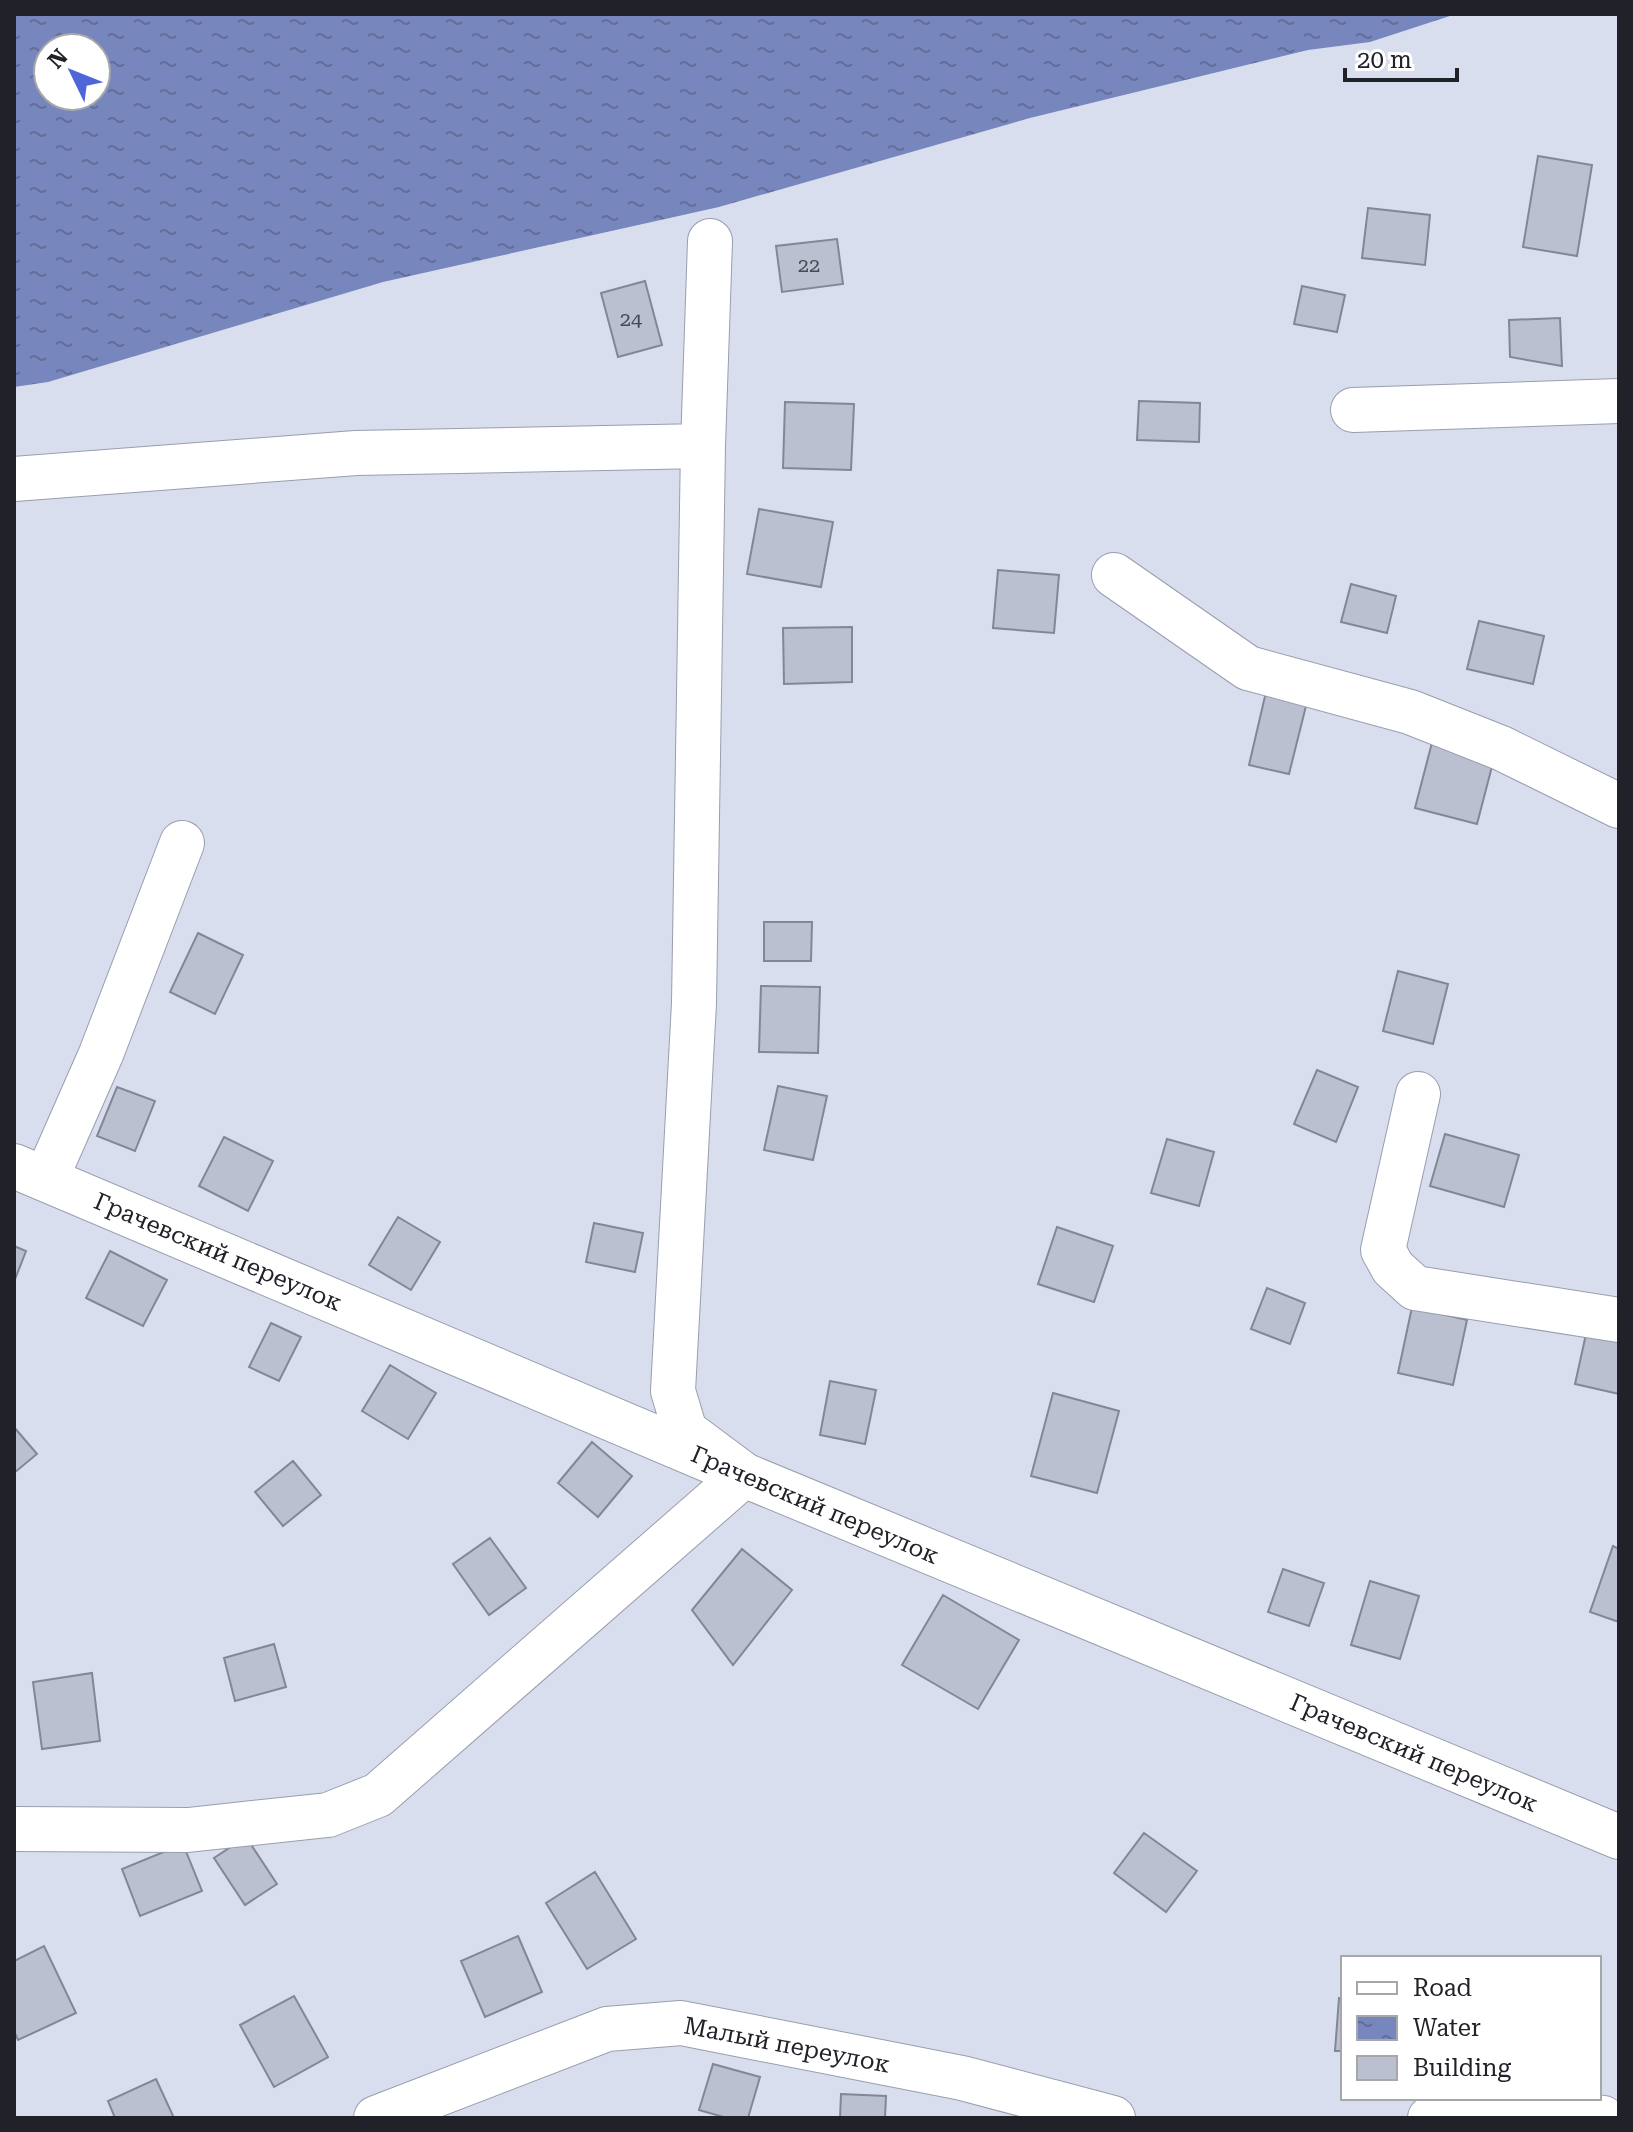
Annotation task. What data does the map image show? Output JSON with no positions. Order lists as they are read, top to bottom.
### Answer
{
  "streets": {
    "street": ["Грачевский переулок", "Малый переулок"]
  },
  "house_numbers": ["22", "24"],
  "legend": ["Road", "Water", "Building"],
  "scale_bar": "20 m",
  "north": "top left"
}
